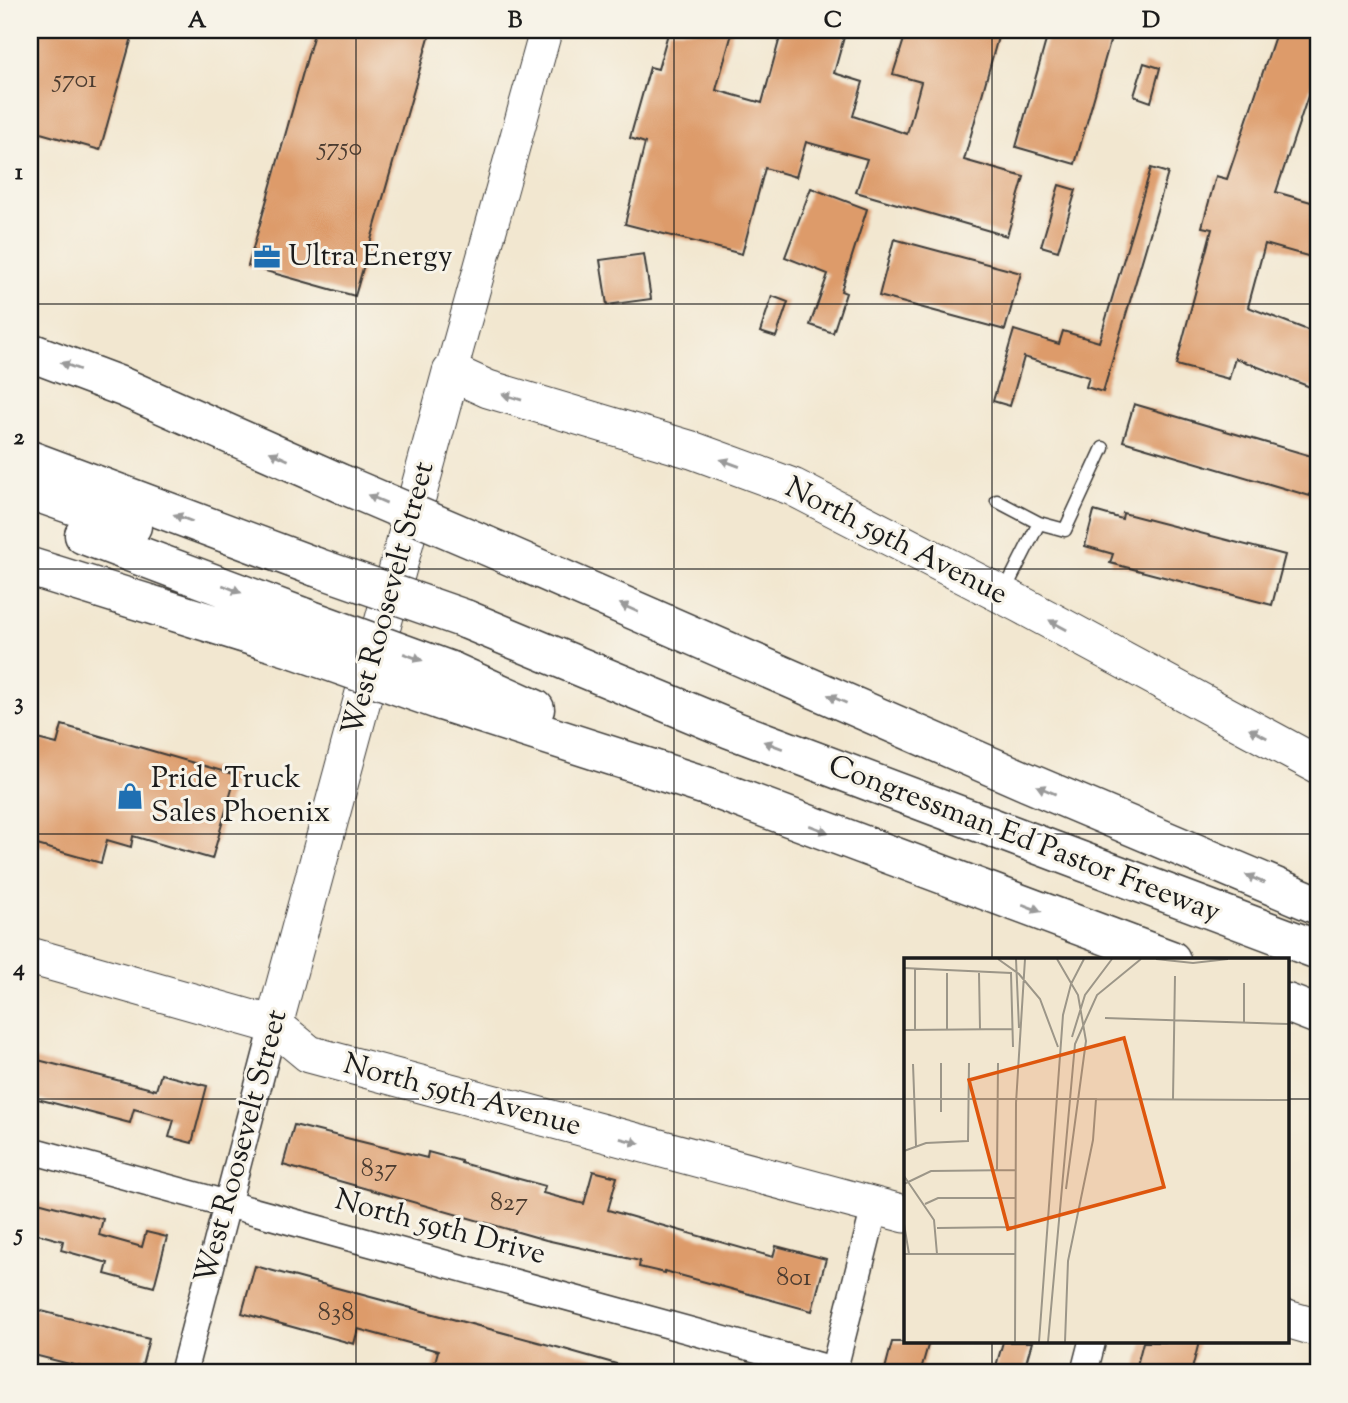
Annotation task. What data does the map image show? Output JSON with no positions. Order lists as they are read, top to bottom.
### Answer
{
  "streets": {
    "highway": ["Congressman Ed Pastor Freeway"],
    "main road": ["North 59th Avenue", "West Roosevelt Street"],
    "street": ["North 59th Drive"]
  },
  "crossings": [
    ["North 59th Avenue", "West Roosevelt Street"],
    ["West Roosevelt Street", "North 59th Drive"]
  ],
  "places": {
    "office": ["Ultra Energy"],
    "shop": ["Pride Truck Sales Phoenix"]
  },
  "house_numbers": [
    "5701",
    "5750",
    "837",
    "827",
    "801",
    "838"
  ],
  "grid": {
    "columns": [
      "A",
      "B",
      "C",
      "D"
    ],
    "rows": [
      "1",
      "2",
      "3",
      "4",
      "5"
    ]
  }
}
